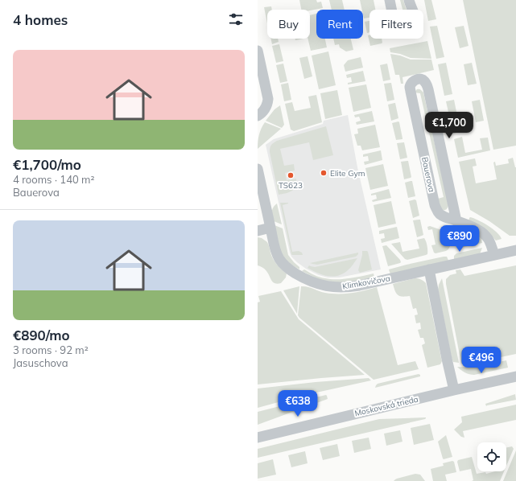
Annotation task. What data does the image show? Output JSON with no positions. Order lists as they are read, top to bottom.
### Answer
{
  "streets": {
    "street": ["Bauerova", "Klimkovičova", "Moskovská trieda"]
  },
  "crossings": [
    ["Bauerova", "Klimkovičova"]
  ],
  "places": ["Elite Gym", "TS623"],
  "page": {
    "heading": "4 homes",
    "chip": ["Buy", "Rent", "Filters"],
    "list": [
      {
        "name": "€1,700/mo",
        "note": "4 rooms · 140 m² · Bauerova"
      },
      {
        "name": "€890/mo",
        "note": "3 rooms · 92 m² · Jasuschova"
      }
    ],
    "price": [
      "€1,700",
      "€890",
      "€496",
      "€638"
    ]
  }
}
